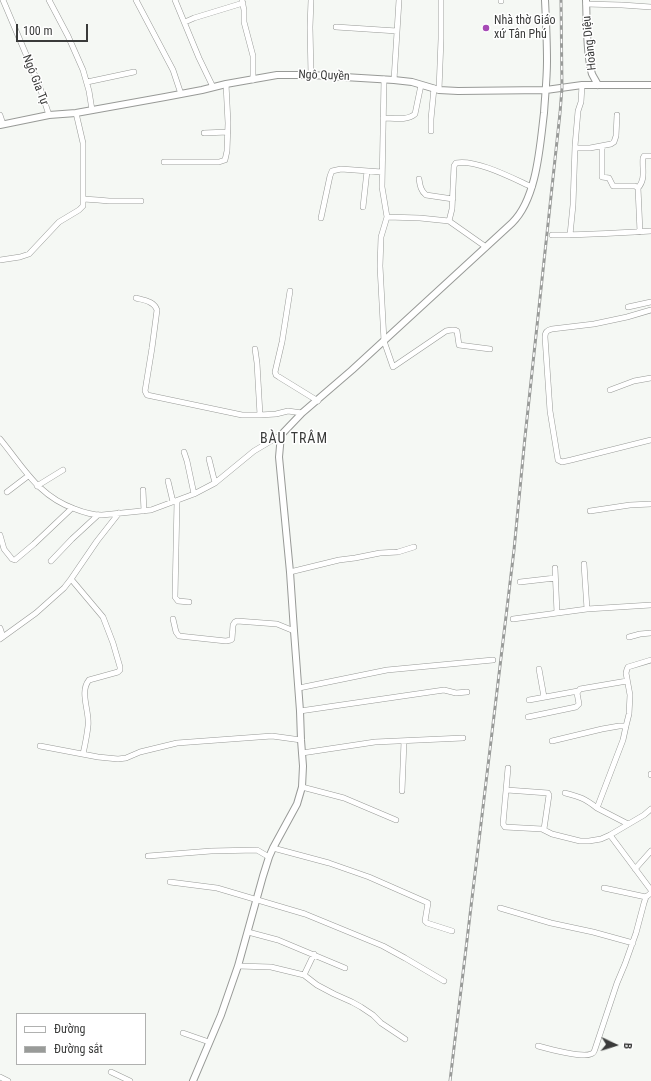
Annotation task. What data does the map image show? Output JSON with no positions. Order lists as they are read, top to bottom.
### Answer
{
  "streets": {
    "street": ["Hoàng Diệu", "Ngô Quyền", "Ngô Gia Tự"]
  },
  "crossings": [
    ["Hoàng Diệu", "Ngô Quyền"],
    ["Ngô Quyền", "Ngô Gia Tự"]
  ],
  "districts": ["BÀU TRÂM"],
  "places": ["Nhà thờ Giáo xứ Tân Phú"],
  "legend": ["Đường", "Đường sắt"],
  "scale_bar": "100 m",
  "north": "right"
}
